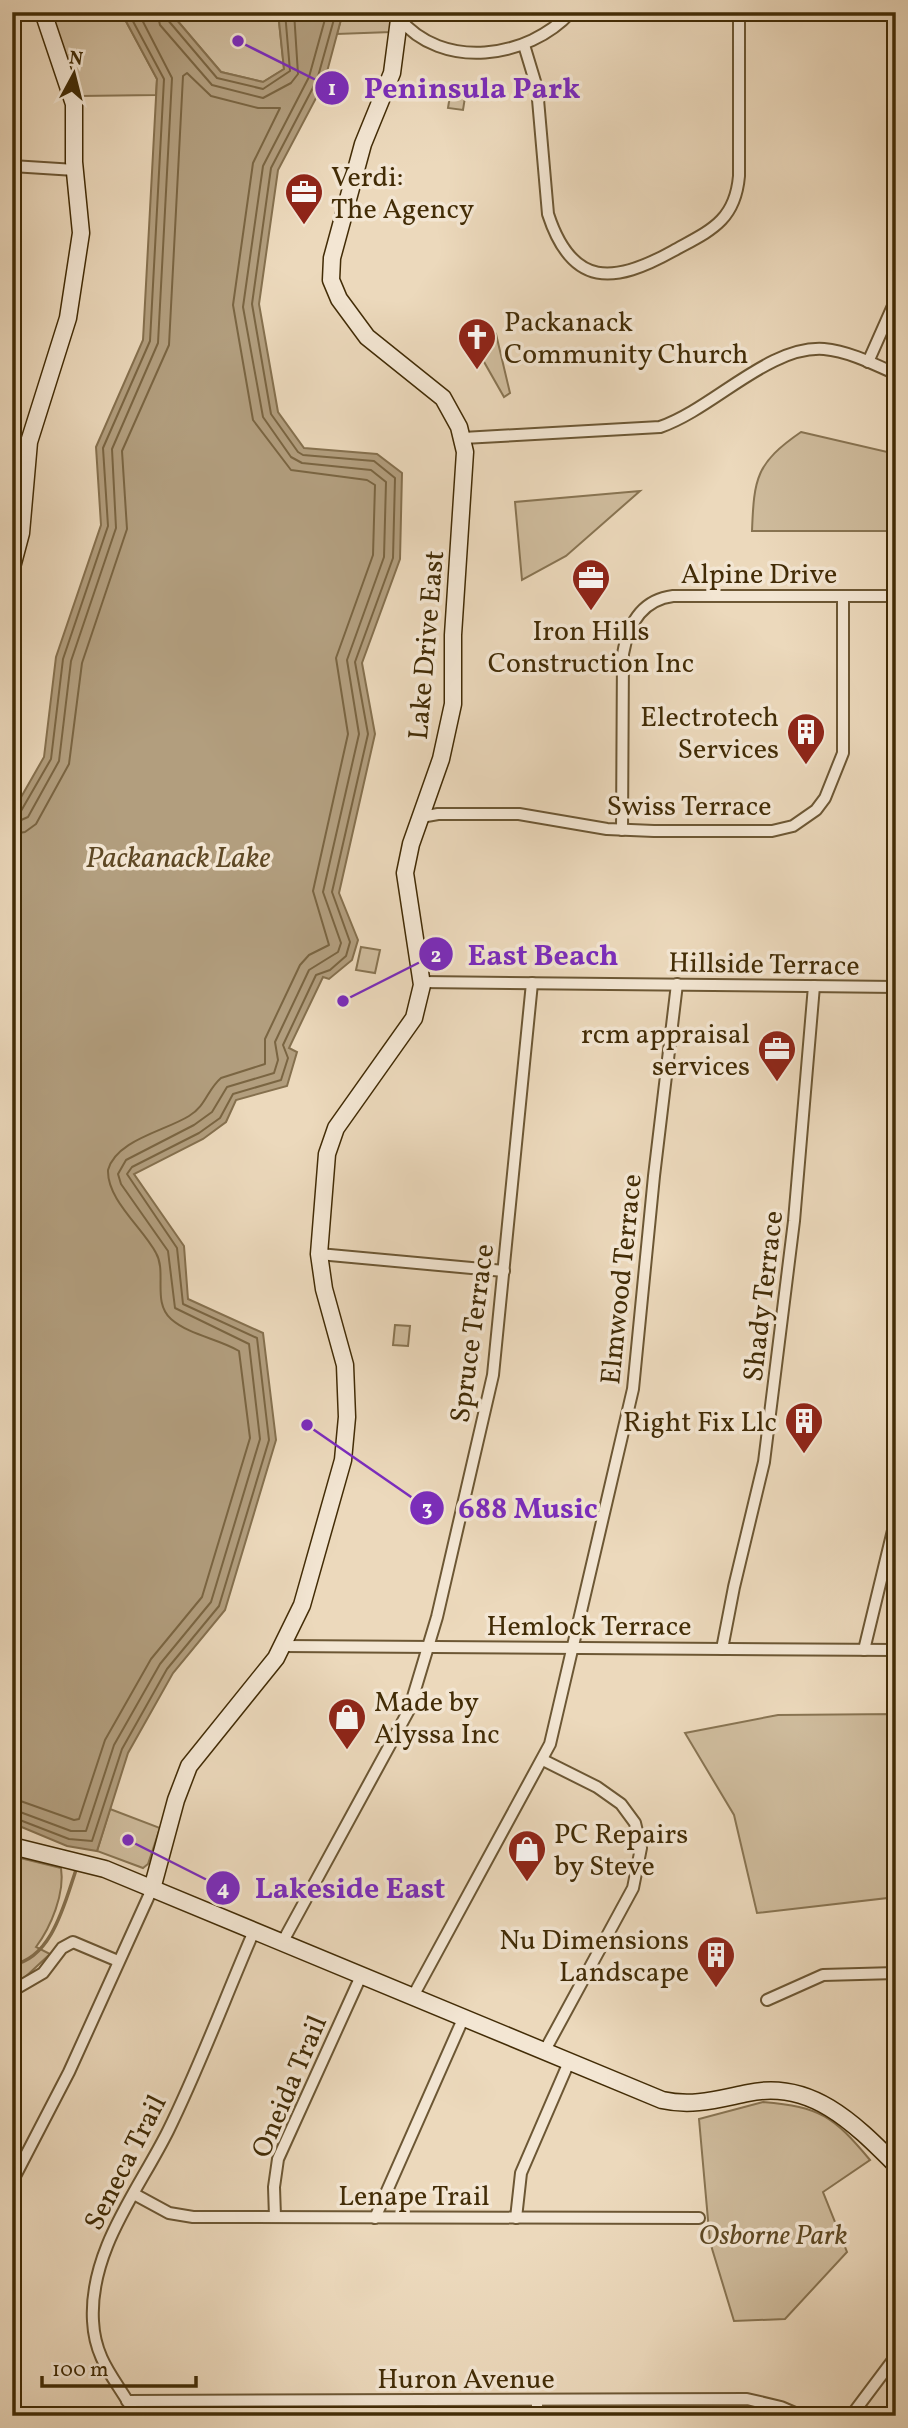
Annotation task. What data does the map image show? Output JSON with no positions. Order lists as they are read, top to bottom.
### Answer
{
  "streets": {
    "street": [
      "Alpine Drive",
      "Lake Drive East",
      "Swiss Terrace",
      "Hillside Terrace",
      "Elmwood Terrace",
      "Shady Terrace",
      "Spruce Terrace",
      "Hemlock Terrace",
      "Oneida Trail",
      "Seneca Trail",
      "Lenape Trail",
      "Huron Avenue"
    ]
  },
  "crossings": [
    ["Alpine Drive", "Swiss Terrace"],
    ["Lake Drive East", "Swiss Terrace"],
    ["Lake Drive East", "Hillside Terrace"],
    ["Lake Drive East", "Hemlock Terrace"],
    ["Hillside Terrace", "Elmwood Terrace"],
    ["Hillside Terrace", "Shady Terrace"],
    ["Hillside Terrace", "Spruce Terrace"],
    ["Elmwood Terrace", "Hemlock Terrace"],
    ["Shady Terrace", "Hemlock Terrace"],
    ["Spruce Terrace", "Hemlock Terrace"],
    ["Oneida Trail", "Lenape Trail"],
    ["Seneca Trail", "Lenape Trail"],
    ["Seneca Trail", "Huron Avenue"]
  ],
  "water": ["Packanack Lake"],
  "parks": ["Osborne Park"],
  "places": {
    "other": [
      "Peninsula Park",
      "East Beach",
      "688 Music",
      "Lakeside East"
    ],
    "office": ["Verdi: The Agency", "Iron Hills Construction Inc", "rcm appraisal services"],
    "church": ["Packanack Community Church"],
    "building": ["Electrotech Services", "Right Fix Llc", "Nu Dimensions Landscape"],
    "shop": ["Made by Alyssa Inc", "PC Repairs by Steve"]
  },
  "scale_bar": "100 m",
  "north": "top"
}
